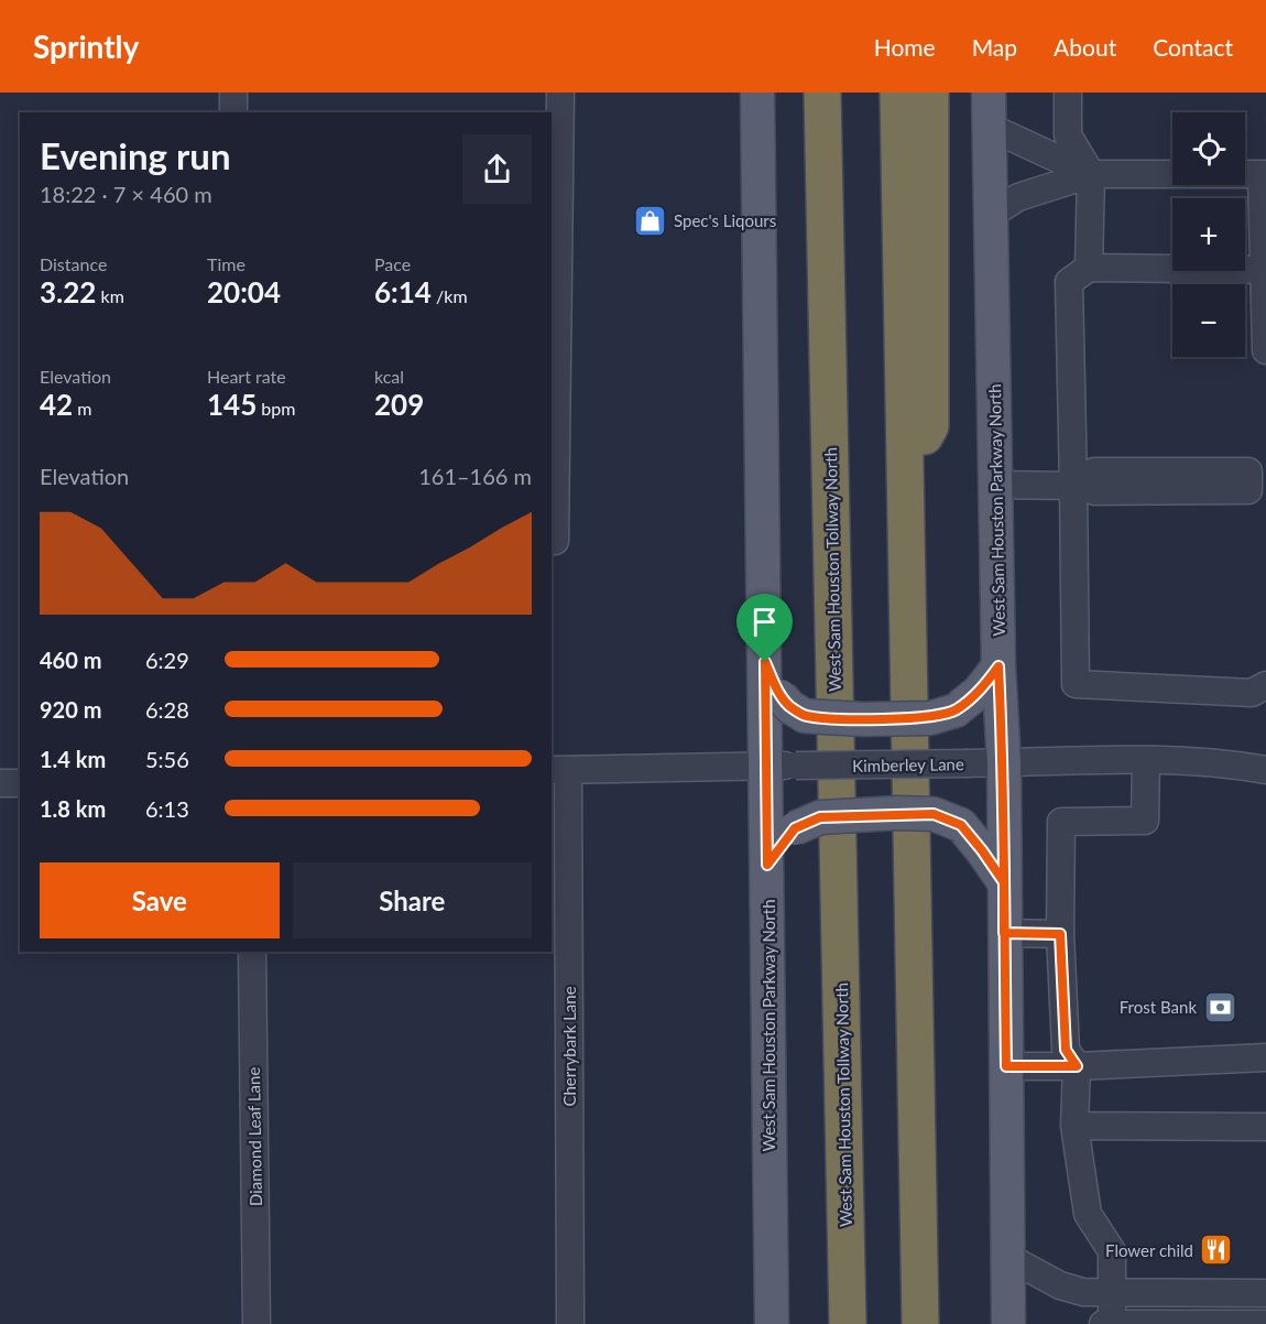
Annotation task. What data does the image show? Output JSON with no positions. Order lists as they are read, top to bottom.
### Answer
{
  "streets": {
    "highway": ["West Sam Houston Tollway North"],
    "main road": ["West Sam Houston Parkway North"],
    "street": ["Kimberley Lane", "Cherrybark Lane", "Diamond Leaf Lane"]
  },
  "crossings": [
    ["West Sam Houston Parkway North", "Kimberley Lane"],
    ["Kimberley Lane", "Cherrybark Lane"]
  ],
  "places": {
    "shop": ["Spec's Liqours"],
    "bank": ["Frost Bank"],
    "restaurant": ["Flower child"]
  },
  "page": {
    "header": "Sprintly",
    "nav": [
      "Home",
      "Map",
      "About",
      "Contact"
    ],
    "map_buttons": ["+", "−"],
    "heading": ["Evening run", "18:22 · 7 × 460 m"],
    "stats": [
      ["Distance", "3.22 km"],
      ["Time", "20:04"],
      ["Pace", "6:14 /km"],
      ["Elevation", "42 m"],
      ["Heart rate", "145 bpm"],
      ["kcal", "209"]
    ],
    "chart": ["Elevation", "161–166 m"],
    "list": [
      {
        "name": "460 m",
        "note": "6:29"
      },
      {
        "name": "920 m",
        "note": "6:28"
      },
      {
        "name": "1.4 km",
        "note": "5:56"
      },
      {
        "name": "1.8 km",
        "note": "6:13"
      }
    ],
    "buttons": ["Save", "Share"]
  }
}
